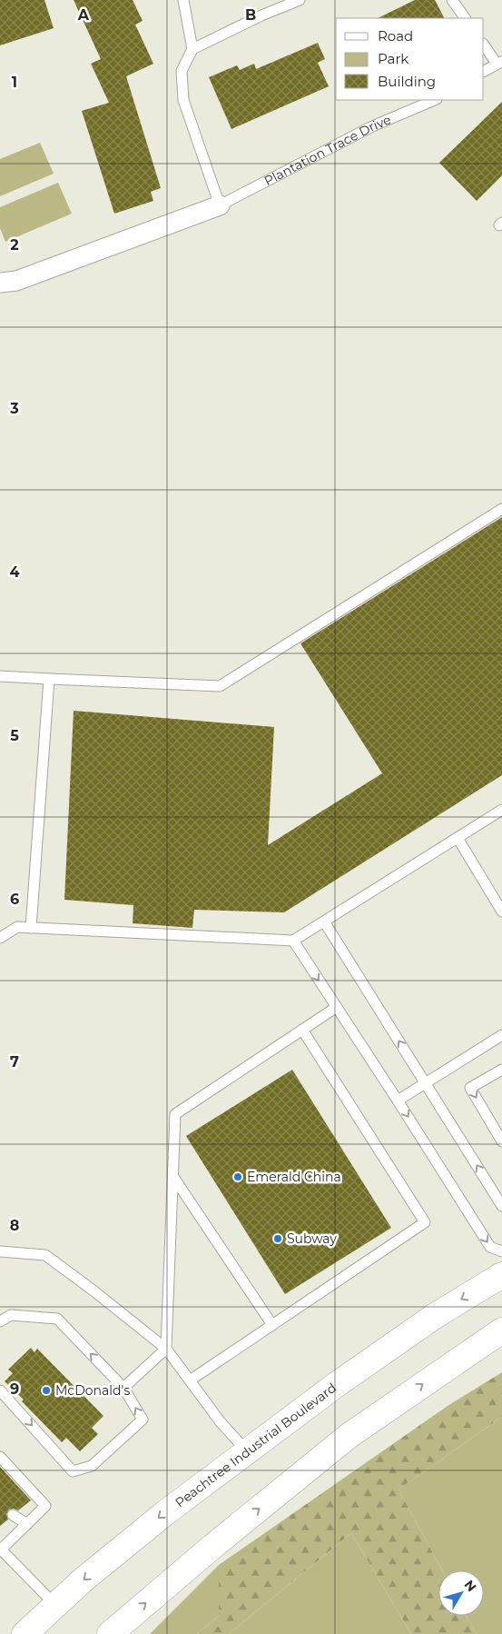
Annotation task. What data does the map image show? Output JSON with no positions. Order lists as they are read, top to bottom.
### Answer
{
  "streets": {
    "highway": ["Peachtree Industrial Boulevard"],
    "street": ["Plantation Trace Drive"]
  },
  "places": ["Emerald China", "Subway", "McDonald's"],
  "legend": ["Road", "Park", "Building"],
  "north": "top right",
  "grid": {
    "columns": ["A", "B"],
    "rows": [
      "1",
      "2",
      "3",
      "4",
      "5",
      "6",
      "7",
      "8",
      "9"
    ]
  }
}
